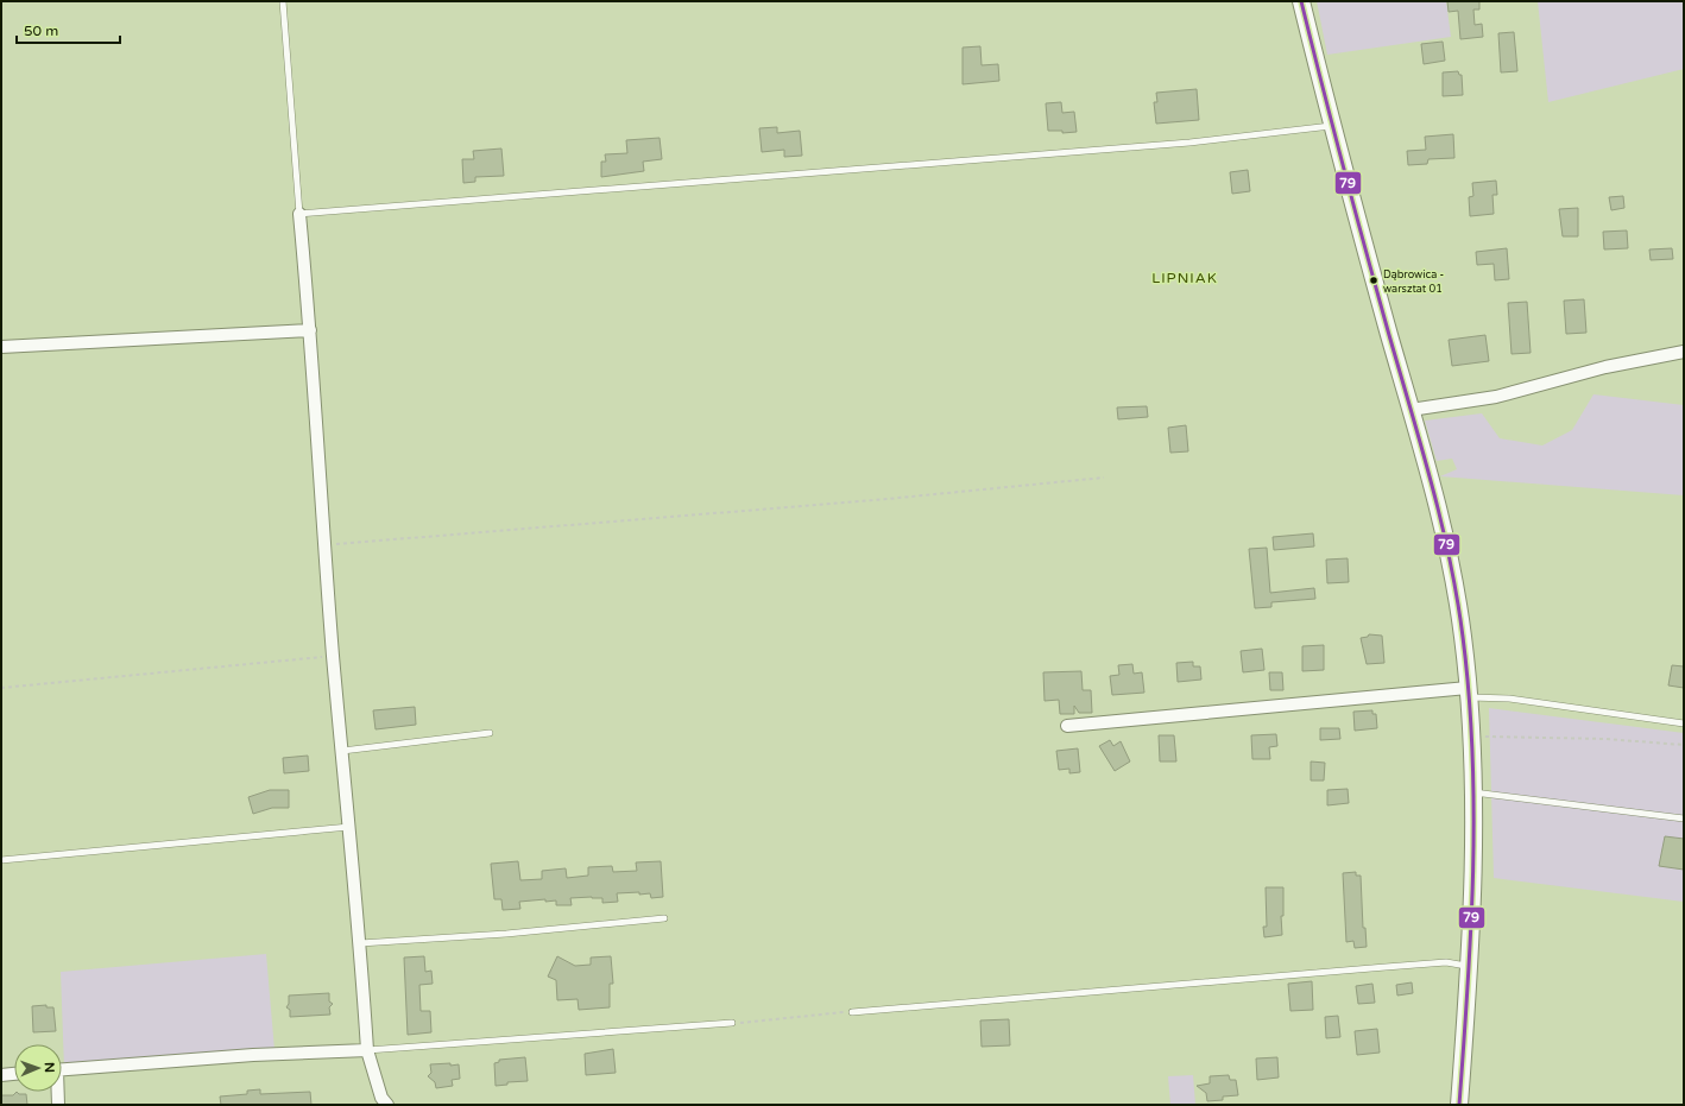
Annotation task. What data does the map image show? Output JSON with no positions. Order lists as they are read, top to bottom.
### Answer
{
  "districts": ["LIPNIAK"],
  "places": ["Dąbrowica - warsztat 01"],
  "lines": ["transit line 79"],
  "scale_bar": "50 m",
  "north": "right"
}
